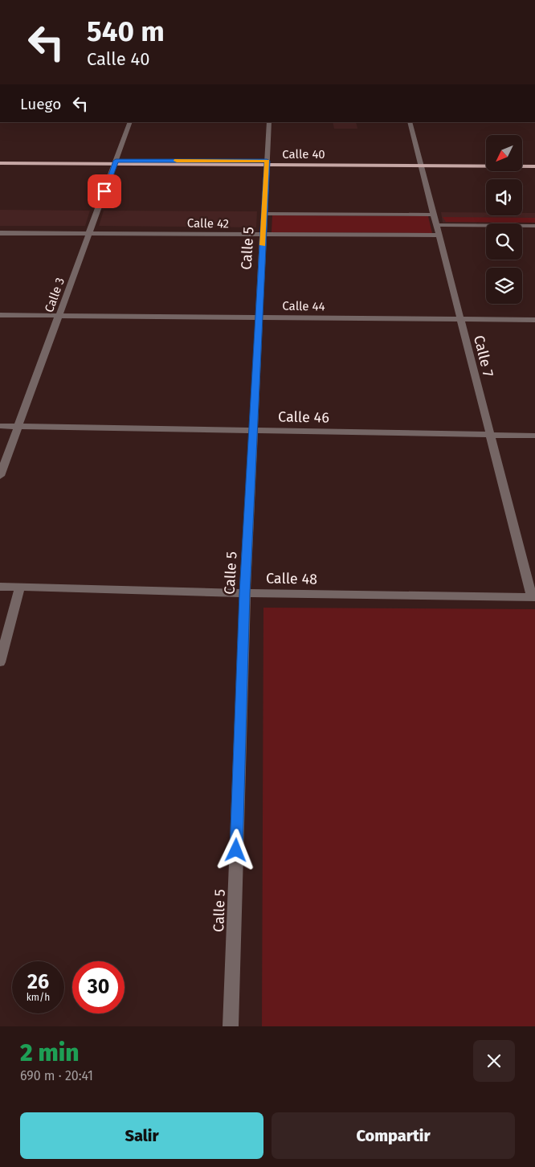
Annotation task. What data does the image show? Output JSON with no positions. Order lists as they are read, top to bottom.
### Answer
{
  "streets": {
    "main road": ["Calle 40"],
    "street": [
      "Calle 42",
      "Calle 5",
      "Calle 3",
      "Calle 44",
      "Calle 7",
      "Calle 46",
      "Calle 48"
    ]
  },
  "crossings": [
    ["Calle 40", "Calle 5"],
    ["Calle 40", "Calle 3"],
    ["Calle 40", "Calle 7"],
    ["Calle 42", "Calle 5"],
    ["Calle 42", "Calle 3"],
    ["Calle 42", "Calle 7"],
    ["Calle 5", "Calle 44"],
    ["Calle 5", "Calle 46"],
    ["Calle 5", "Calle 48"],
    ["Calle 3", "Calle 44"],
    ["Calle 3", "Calle 46"],
    ["Calle 44", "Calle 7"],
    ["Calle 7", "Calle 46"],
    ["Calle 7", "Calle 48"]
  ],
  "north": "bottom left",
  "page": {
    "turn": ["540 m", "Calle 40"],
    "then": "Luego",
    "speed": "26 km/h",
    "limit": "30",
    "heading": ["2 min", "690 m · 20:41"],
    "buttons": ["Salir", "Compartir"]
  }
}
